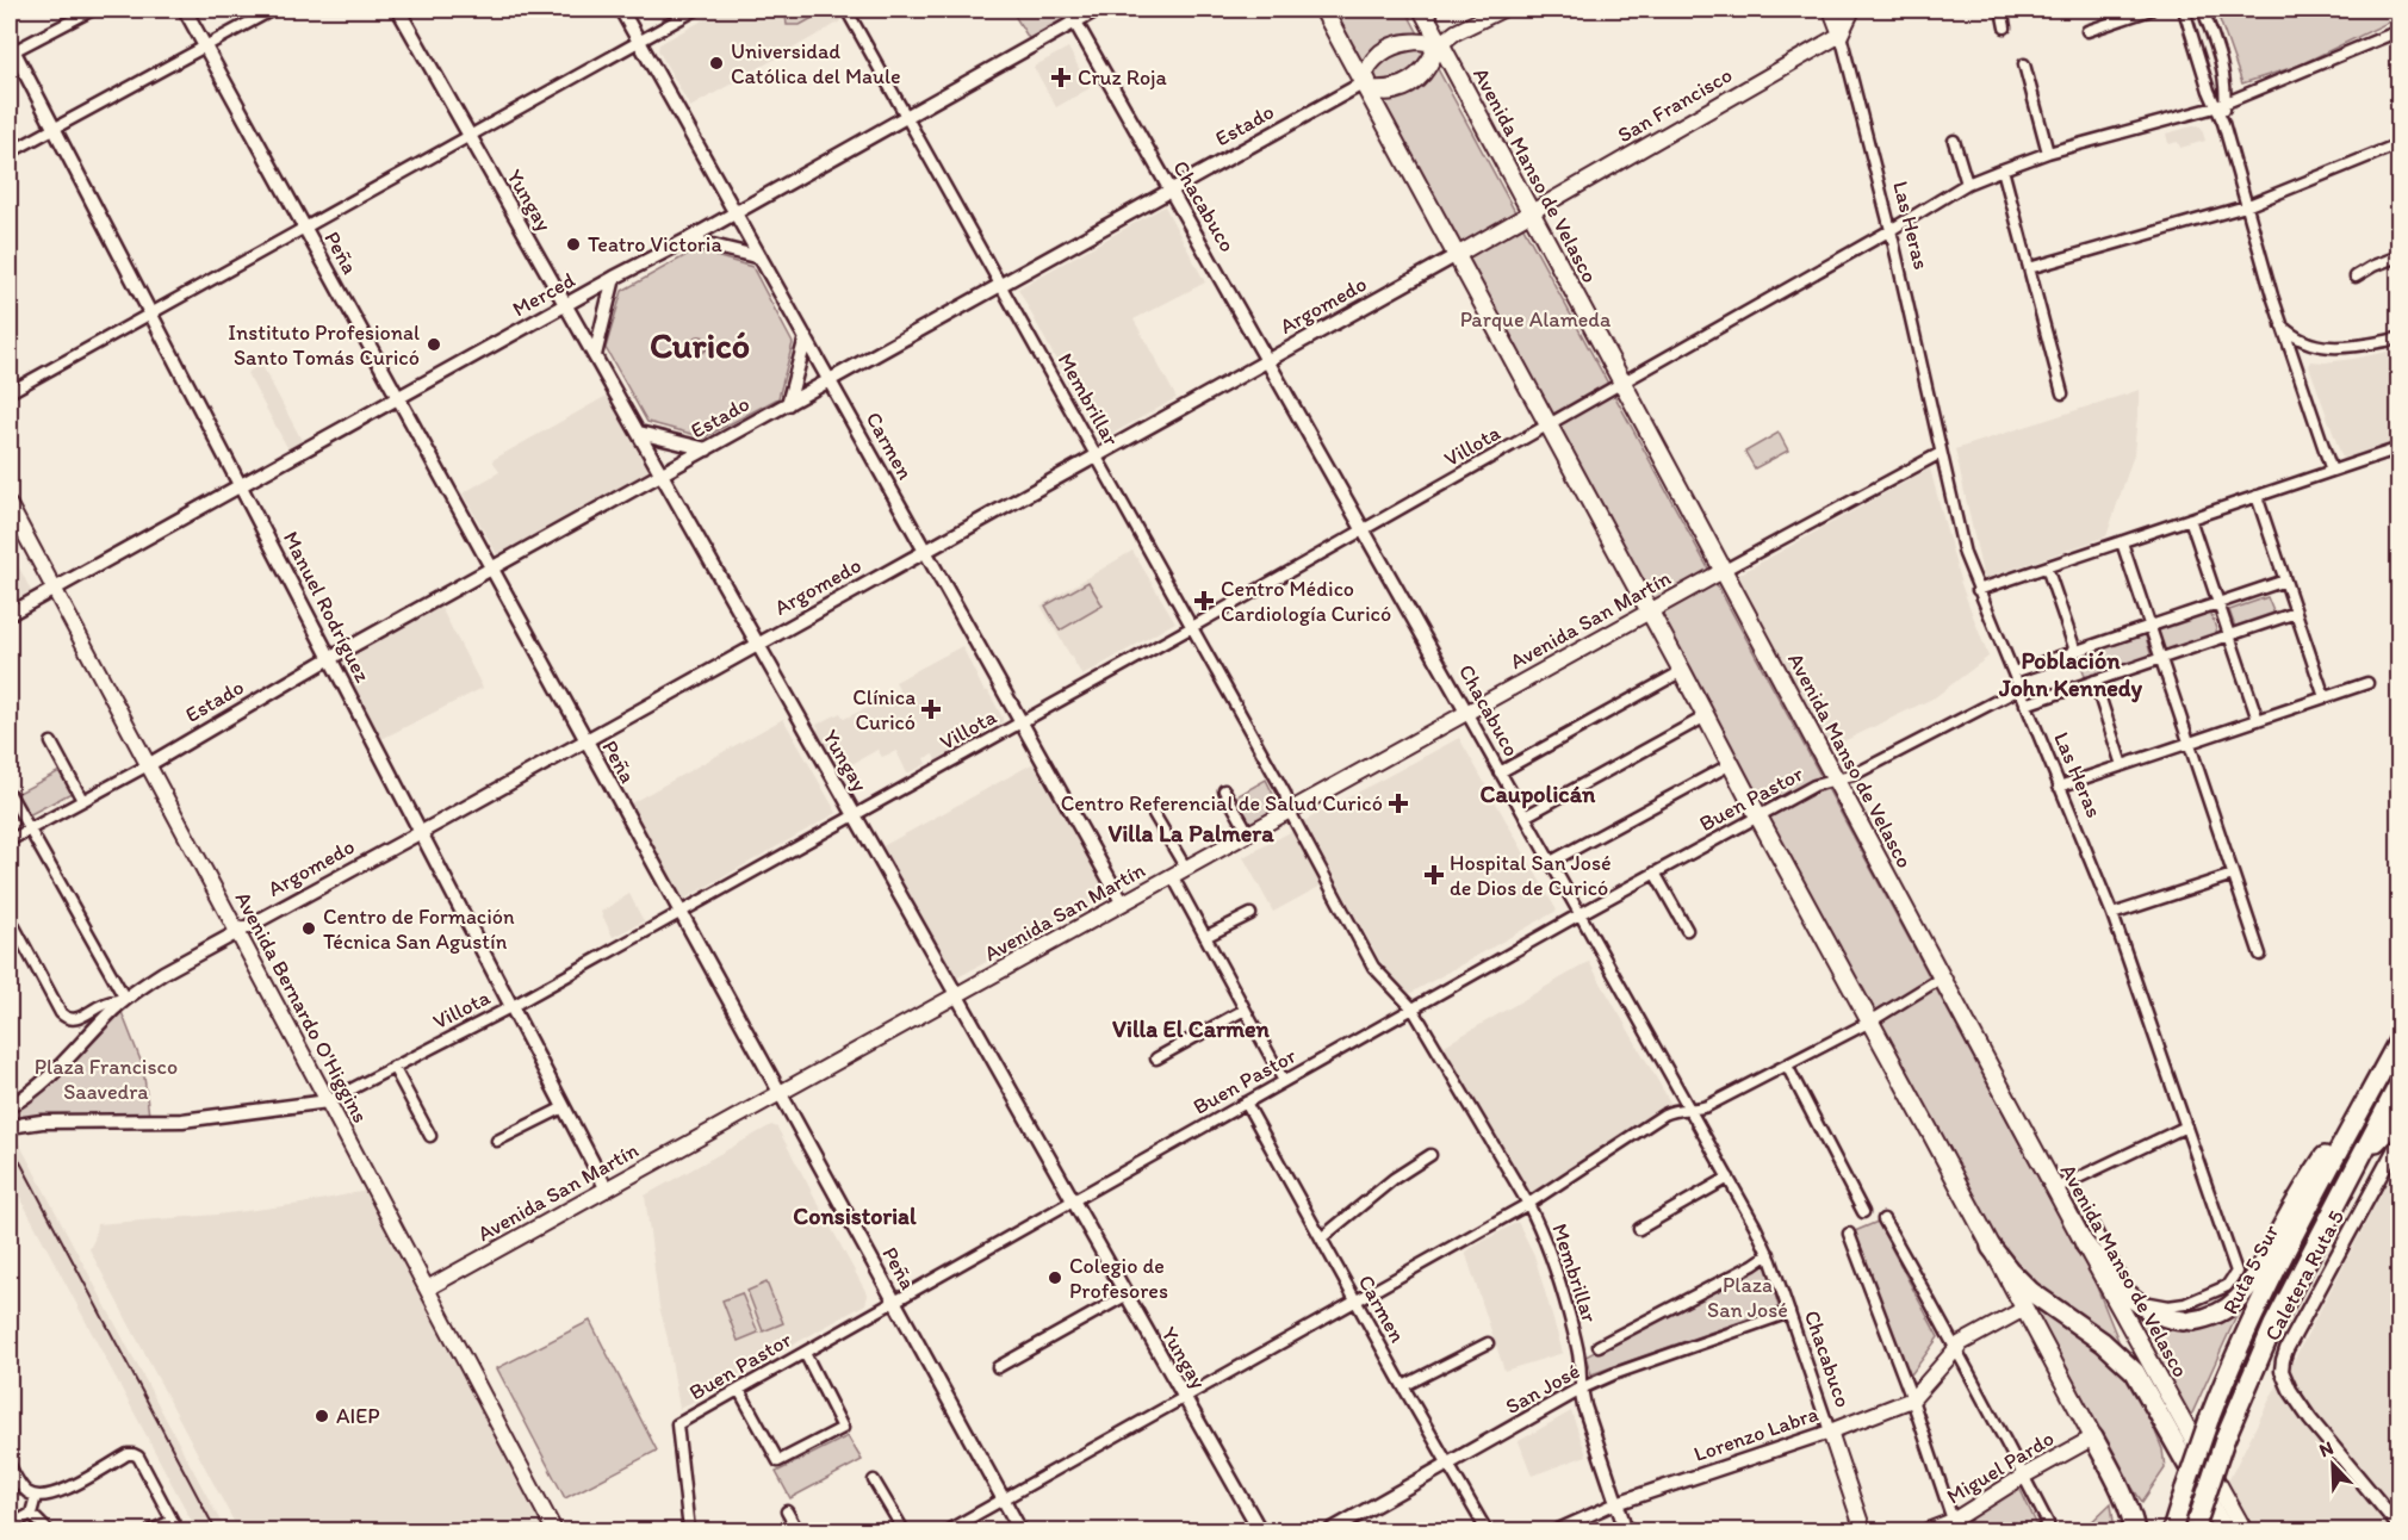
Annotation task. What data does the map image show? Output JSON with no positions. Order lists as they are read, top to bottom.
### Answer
{
  "streets": {
    "highway": ["Ruta 5 Sur"],
    "main road": [
      "San Francisco",
      "Avenida Manso de Velasco",
      "Chacabuco",
      "Las Heras",
      "Argomedo",
      "Avenida San Martín",
      "Avenida Bernardo O'Higgins",
      "Lorenzo Labra",
      "Miguel Pardo"
    ],
    "street": [
      "Estado",
      "Yungay",
      "Peña",
      "Merced",
      "Membrillar",
      "Carmen",
      "Villota",
      "Manuel Rodríguez",
      "Buen Pastor",
      "Caletera Ruta 5",
      "San José"
    ]
  },
  "crossings": [
    ["San Francisco", "Avenida Manso de Velasco"],
    ["San Francisco", "Las Heras"],
    ["San Francisco", "Argomedo"],
    ["Estado", "Yungay"],
    ["Estado", "Chacabuco"],
    ["Estado", "Peña"],
    ["Estado", "Merced"],
    ["Estado", "Membrillar"],
    ["Estado", "Carmen"],
    ["Estado", "Manuel Rodríguez"],
    ["Estado", "Avenida Bernardo O'Higgins"],
    ["Avenida Manso de Velasco", "Las Heras"],
    ["Avenida Manso de Velasco", "Argomedo"],
    ["Avenida Manso de Velasco", "Villota"],
    ["Avenida Manso de Velasco", "Avenida San Martín"],
    ["Avenida Manso de Velasco", "Buen Pastor"],
    ["Yungay", "Merced"],
    ["Yungay", "Argomedo"],
    ["Yungay", "Carmen"],
    ["Yungay", "Villota"],
    ["Yungay", "Avenida San Martín"],
    ["Yungay", "Buen Pastor"],
    ["Chacabuco", "Merced"],
    ["Chacabuco", "Argomedo"],
    ["Chacabuco", "Villota"],
    ["Chacabuco", "Avenida San Martín"],
    ["Chacabuco", "Buen Pastor"],
    ["Chacabuco", "San José"],
    ["Chacabuco", "Lorenzo Labra"],
    ["Las Heras", "Villota"],
    ["Las Heras", "Buen Pastor"],
    ["Peña", "Merced"],
    ["Peña", "Argomedo"],
    ["Peña", "Villota"],
    ["Peña", "Avenida San Martín"],
    ["Peña", "Buen Pastor"],
    ["Merced", "Membrillar"],
    ["Merced", "Carmen"],
    ["Merced", "Manuel Rodríguez"],
    ["Merced", "Avenida Bernardo O'Higgins"],
    ["Argomedo", "Membrillar"],
    ["Argomedo", "Carmen"],
    ["Argomedo", "Manuel Rodríguez"],
    ["Argomedo", "Avenida Bernardo O'Higgins"],
    ["Membrillar", "Villota"],
    ["Membrillar", "Avenida San Martín"],
    ["Membrillar", "Buen Pastor"],
    ["Membrillar", "San José"],
    ["Membrillar", "Lorenzo Labra"],
    ["Carmen", "Villota"],
    ["Carmen", "Avenida San Martín"],
    ["Carmen", "Buen Pastor"],
    ["Carmen", "San José"],
    ["Villota", "Manuel Rodríguez"],
    ["Villota", "Avenida Bernardo O'Higgins"],
    ["Manuel Rodríguez", "Avenida San Martín"],
    ["Avenida San Martín", "Avenida Bernardo O'Higgins"]
  ],
  "districts": [
    "Curicó",
    "Población John Kennedy",
    "Caupolicán",
    "Villa La Palmera",
    "Villa El Carmen",
    "Consistorial"
  ],
  "parks": ["Parque Alameda", "Plaza Francisco Saavedra", "Plaza San José"],
  "places": {
    "other": [
      "Universidad Católica del Maule",
      "Teatro Victoria",
      "Instituto Profesional Santo Tomás Curicó",
      "Centro de Formación Técnica San Agustín",
      "Colegio de Profesores",
      "AIEP"
    ],
    "health": [
      "Cruz Roja",
      "Centro Médico Cardiología Curicó",
      "Clínica Curicó",
      "Centro Referencial de Salud Curicó",
      "Hospital San José de Dios de Curicó"
    ]
  },
  "north": "top left"
}
